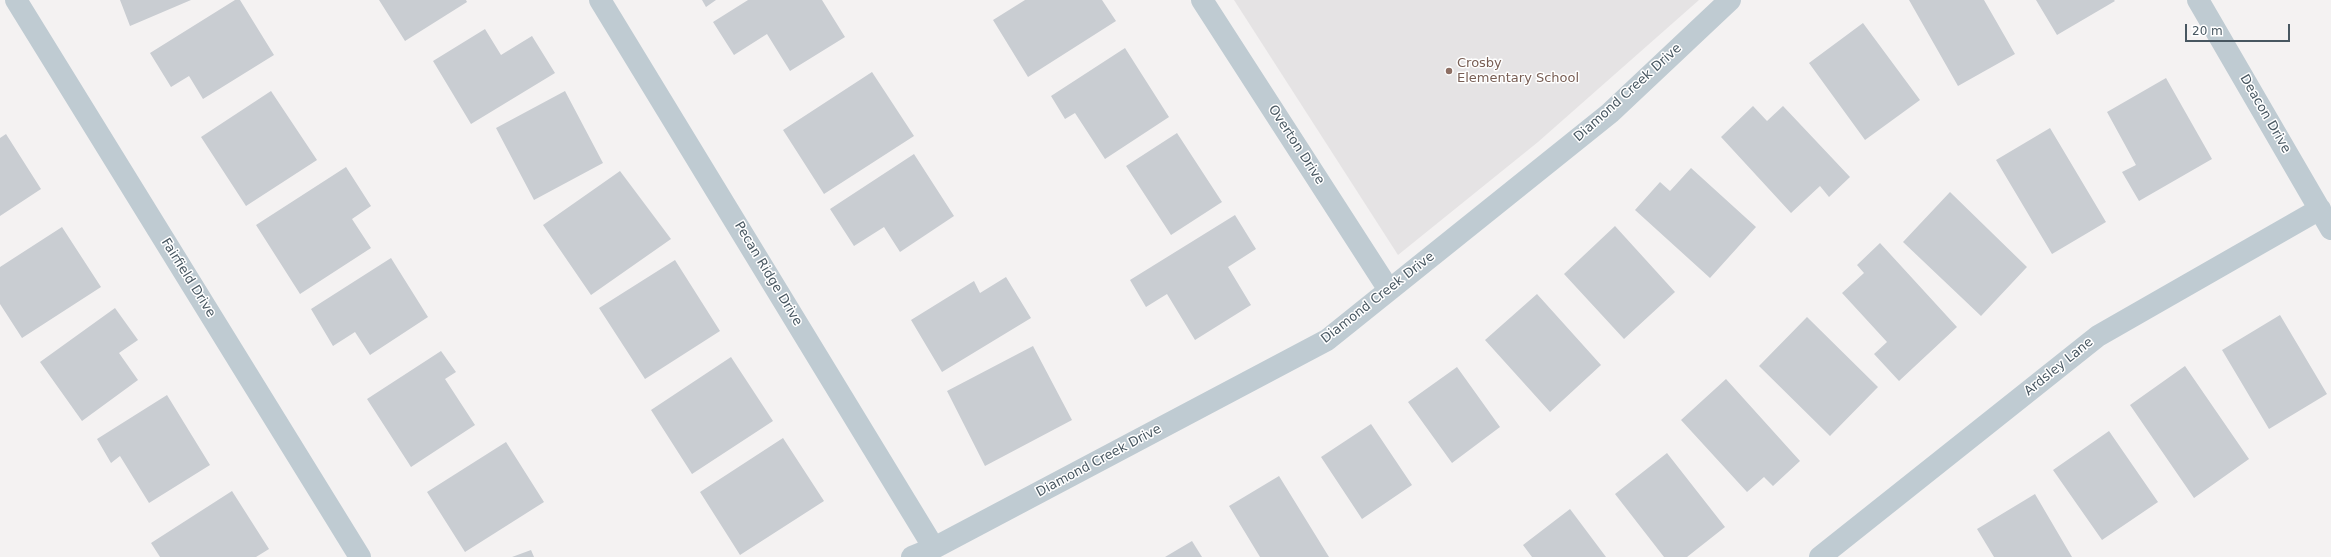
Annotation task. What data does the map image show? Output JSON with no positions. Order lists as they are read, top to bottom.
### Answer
{
  "streets": {
    "street": [
      "Diamond Creek Drive",
      "Deacon Drive",
      "Overton Drive",
      "Pecan Ridge Drive",
      "Fairfield Drive",
      "Ardsley Lane"
    ]
  },
  "crossings": [
    ["Diamond Creek Drive", "Overton Drive"],
    ["Diamond Creek Drive", "Pecan Ridge Drive"],
    ["Deacon Drive", "Ardsley Lane"]
  ],
  "places": ["Crosby Elementary School"],
  "scale_bar": "20 m"
}
